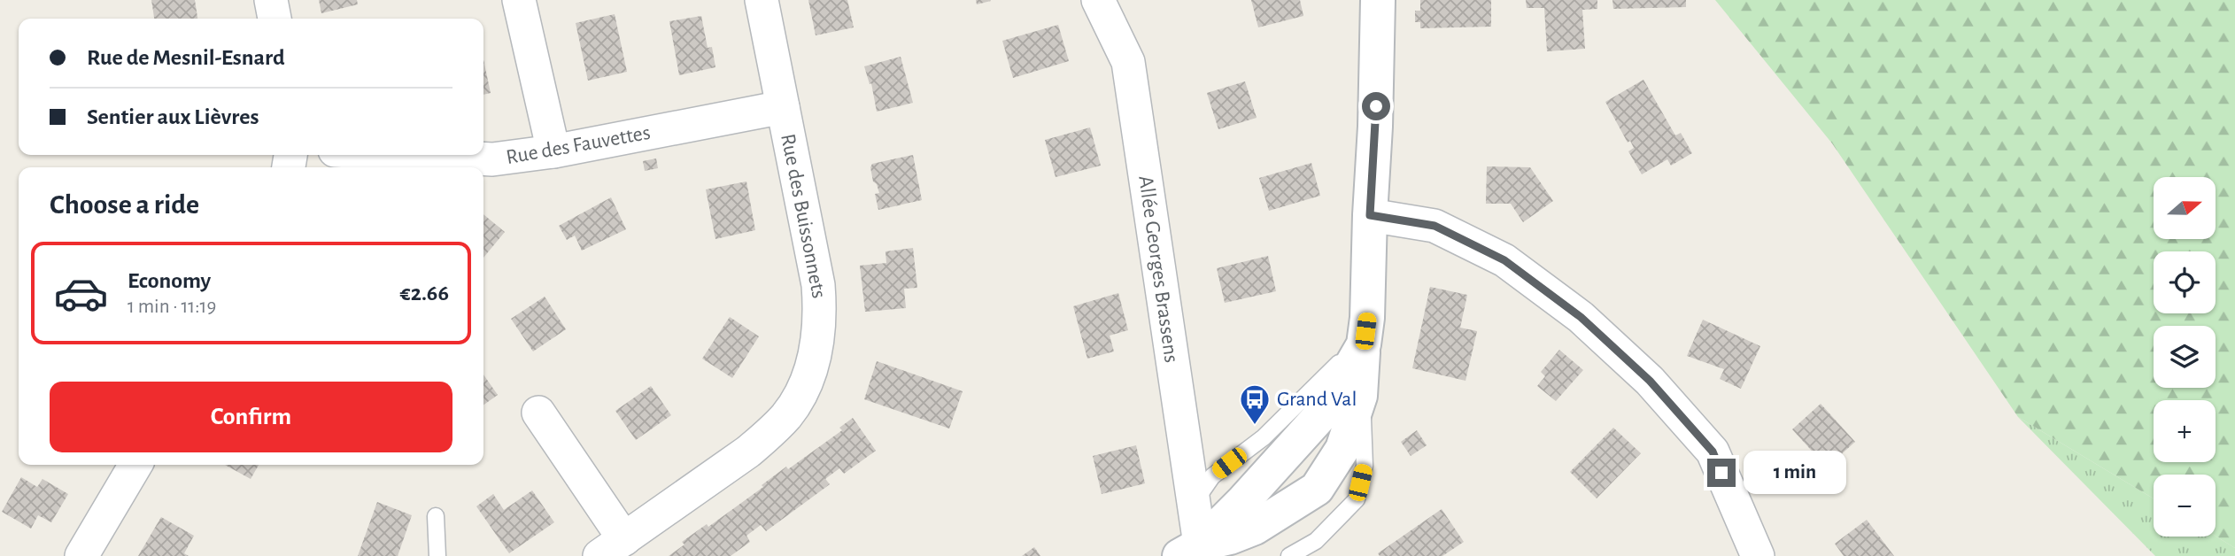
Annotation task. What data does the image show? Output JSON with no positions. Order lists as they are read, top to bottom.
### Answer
{
  "streets": {
    "street": ["Rue des Fauvettes", "Rue des Buissonnets", "Allée Georges Brassens"]
  },
  "crossings": [
    ["Rue des Fauvettes", "Rue des Buissonnets"]
  ],
  "places": {
    "bus stop": ["Grand Val"]
  },
  "north": "right",
  "page": {
    "banner": ["Rue de Mesnil-Esnard", "Sentier aux Lièvres"],
    "heading": "Choose a ride",
    "map_buttons": ["+", "−"],
    "list": [
      {
        "name": "Economy",
        "note": "1 min · 11:19",
        "value": "€2.66"
      }
    ],
    "buttons": "Confirm",
    "bubble": "1 min"
  }
}
